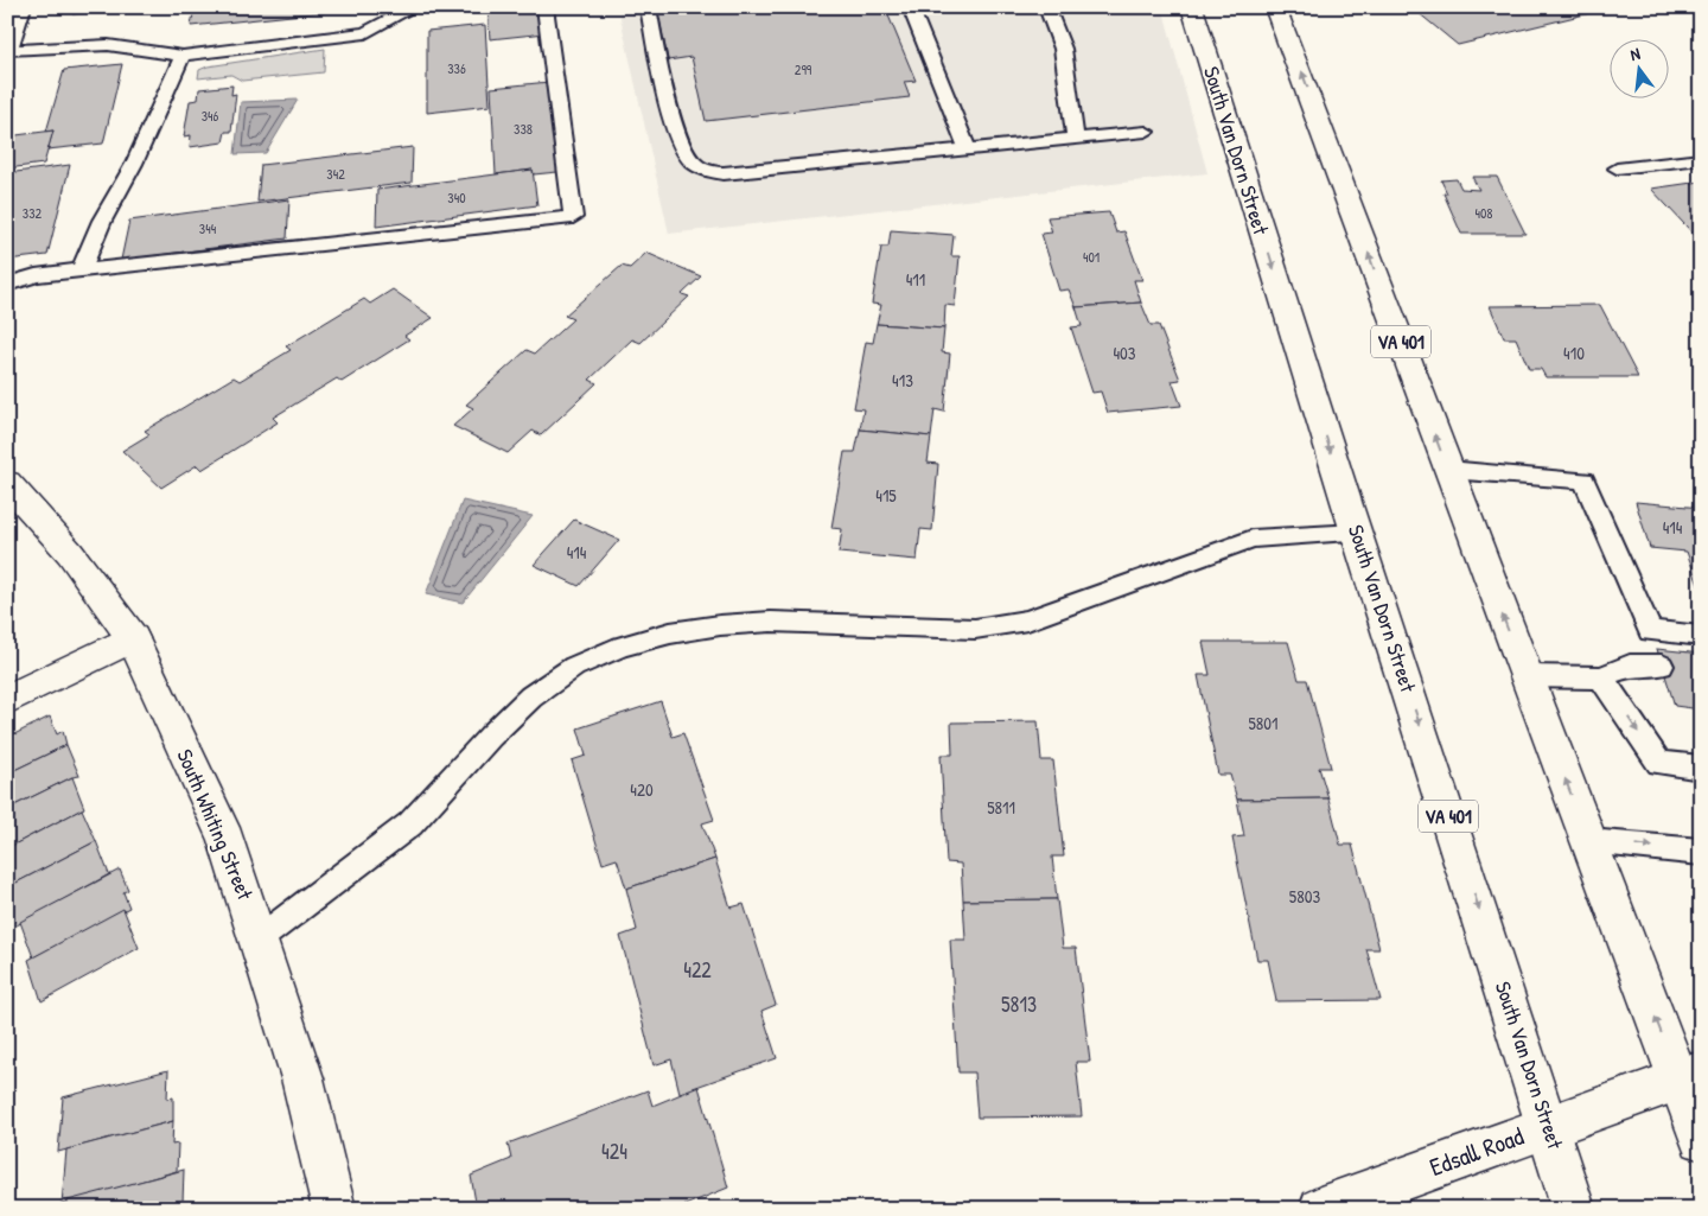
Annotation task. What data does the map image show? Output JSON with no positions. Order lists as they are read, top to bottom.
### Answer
{
  "streets": {
    "main road": [
      "South Van Dorn Street",
      "VA 401",
      "South Whiting Street",
      "Edsall Road"
    ]
  },
  "crossings": [
    ["South Van Dorn Street", "Edsall Road"],
    ["VA 401", "Edsall Road"]
  ],
  "house_numbers": [
    "336",
    "299",
    "346",
    "338",
    "342",
    "340",
    "332",
    "408",
    "344",
    "401",
    "411",
    "403",
    "410",
    "413",
    "415",
    "414",
    "414",
    "5801",
    "420",
    "5811",
    "5803",
    "422",
    "5813",
    "424"
  ],
  "north": "top"
}
